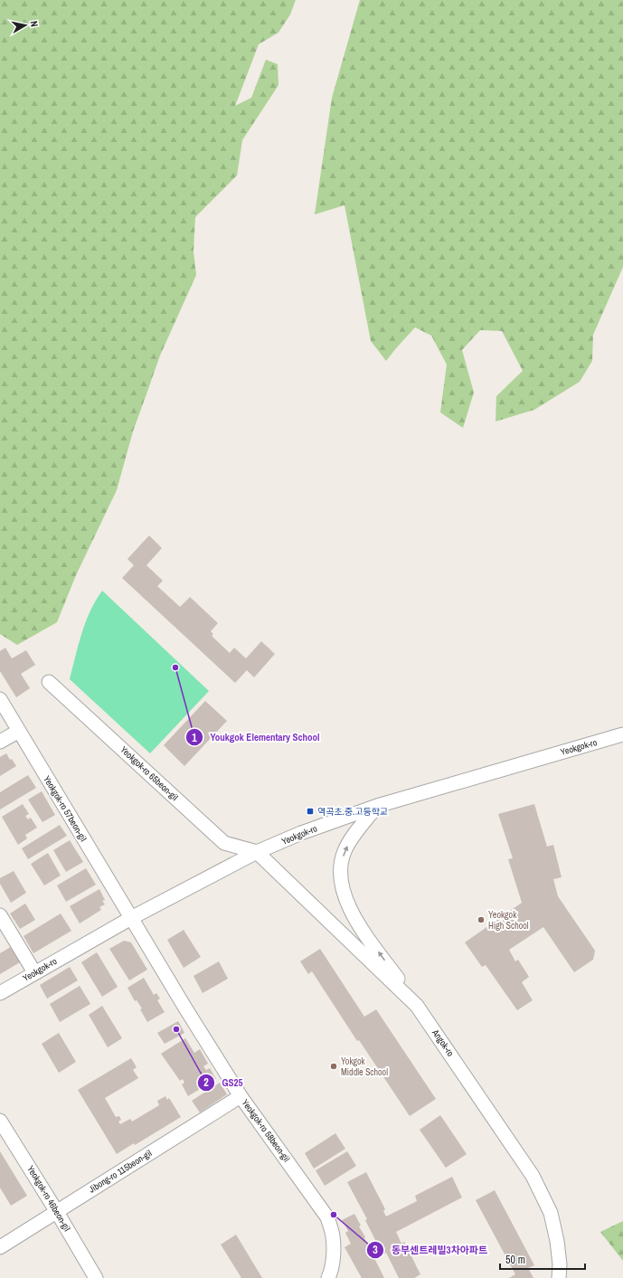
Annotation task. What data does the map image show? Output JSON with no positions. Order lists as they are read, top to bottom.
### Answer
{
  "streets": {
    "street": [
      "Yeokgok-ro",
      "Yeokgok-ro 65beon-gil",
      "Yeokgok-ro 57beon-gil",
      "Angok-ro",
      "Yeokgok-ro 58beon-gil",
      "Jibong-ro 115beon-gil",
      "Yeokgok-ro 46beon-gil"
    ]
  },
  "crossings": [
    ["Yeokgok-ro", "Yeokgok-ro 65beon-gil"],
    ["Yeokgok-ro", "Yeokgok-ro 57beon-gil"],
    ["Yeokgok-ro", "Angok-ro"],
    ["Yeokgok-ro", "Yeokgok-ro 58beon-gil"],
    ["Yeokgok-ro 65beon-gil", "Angok-ro"],
    ["Yeokgok-ro 57beon-gil", "Yeokgok-ro 58beon-gil"],
    ["Yeokgok-ro 58beon-gil", "Jibong-ro 115beon-gil"],
    ["Jibong-ro 115beon-gil", "Yeokgok-ro 46beon-gil"]
  ],
  "places": {
    "other": [
      "Youkgok Elementary School",
      "Yeokgok High School",
      "GS25",
      "Yokgok Middle School",
      "동부센트레빌3차아파트"
    ],
    "transit": ["역곡초.중.고등학교"]
  },
  "scale_bar": "50 m",
  "north": "right"
}
